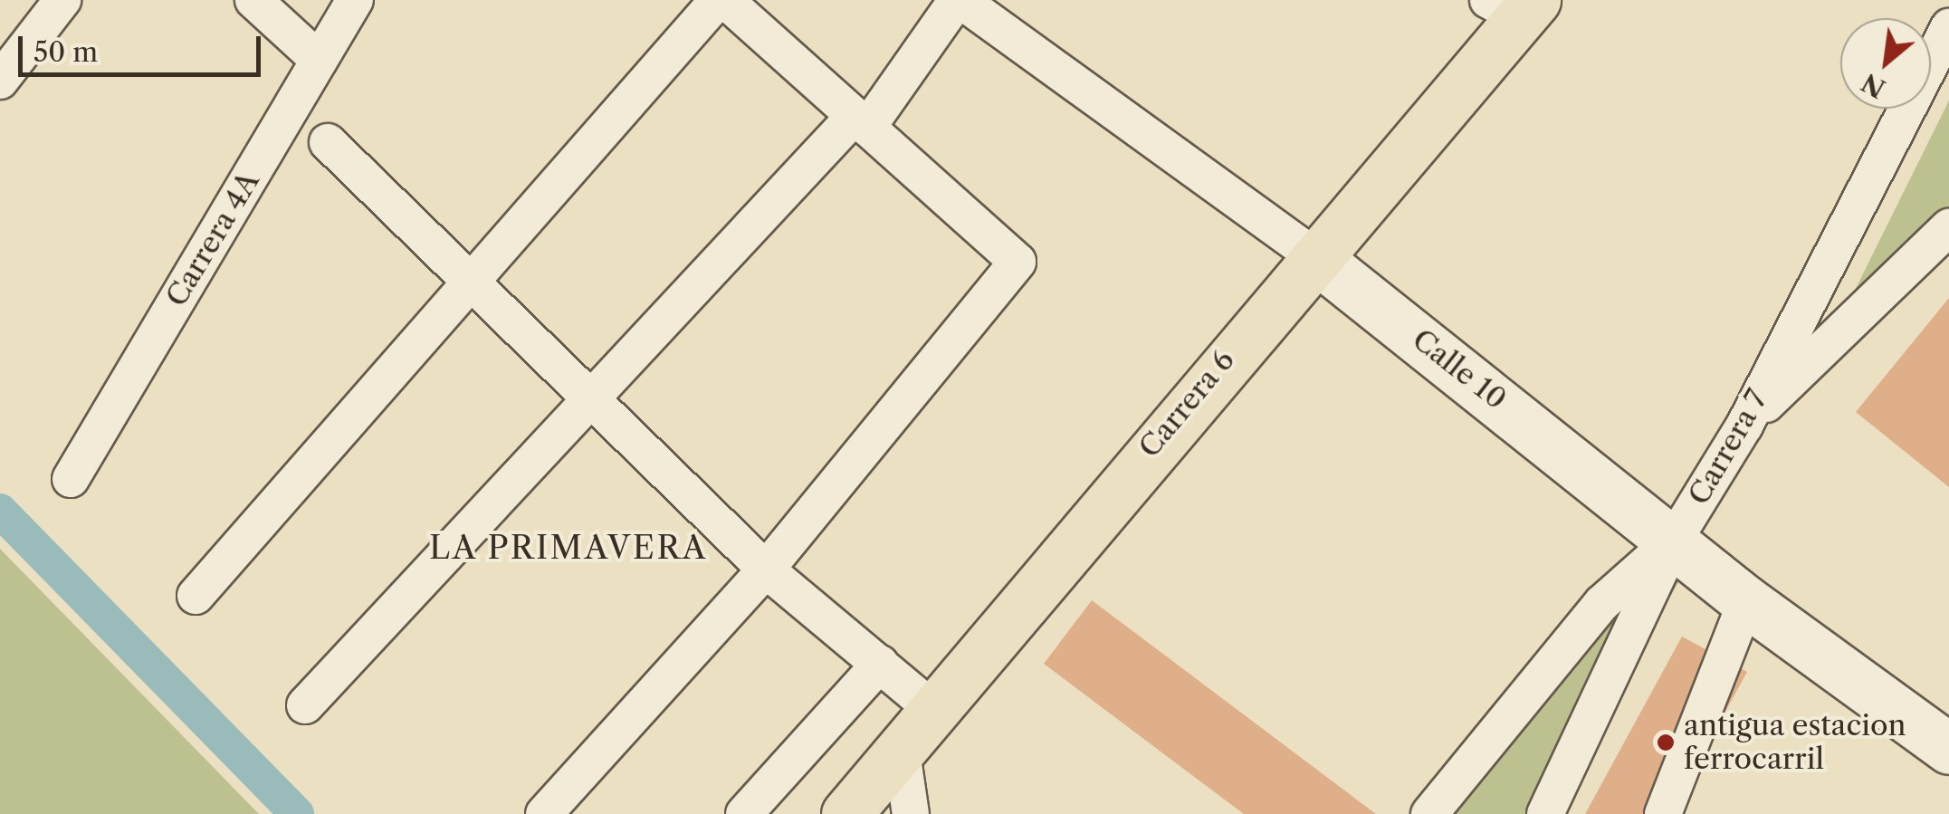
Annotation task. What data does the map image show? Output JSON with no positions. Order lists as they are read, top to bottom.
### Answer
{
  "streets": {
    "main road": ["Calle 10", "Carrera 6"],
    "street": ["Carrera 4A", "Carrera 7"]
  },
  "crossings": [
    ["Calle 10", "Carrera 6"],
    ["Calle 10", "Carrera 7"]
  ],
  "districts": ["LA PRIMAVERA"],
  "places": ["antigua estacion ferrocarril"],
  "scale_bar": "50 m",
  "north": "bottom left"
}
